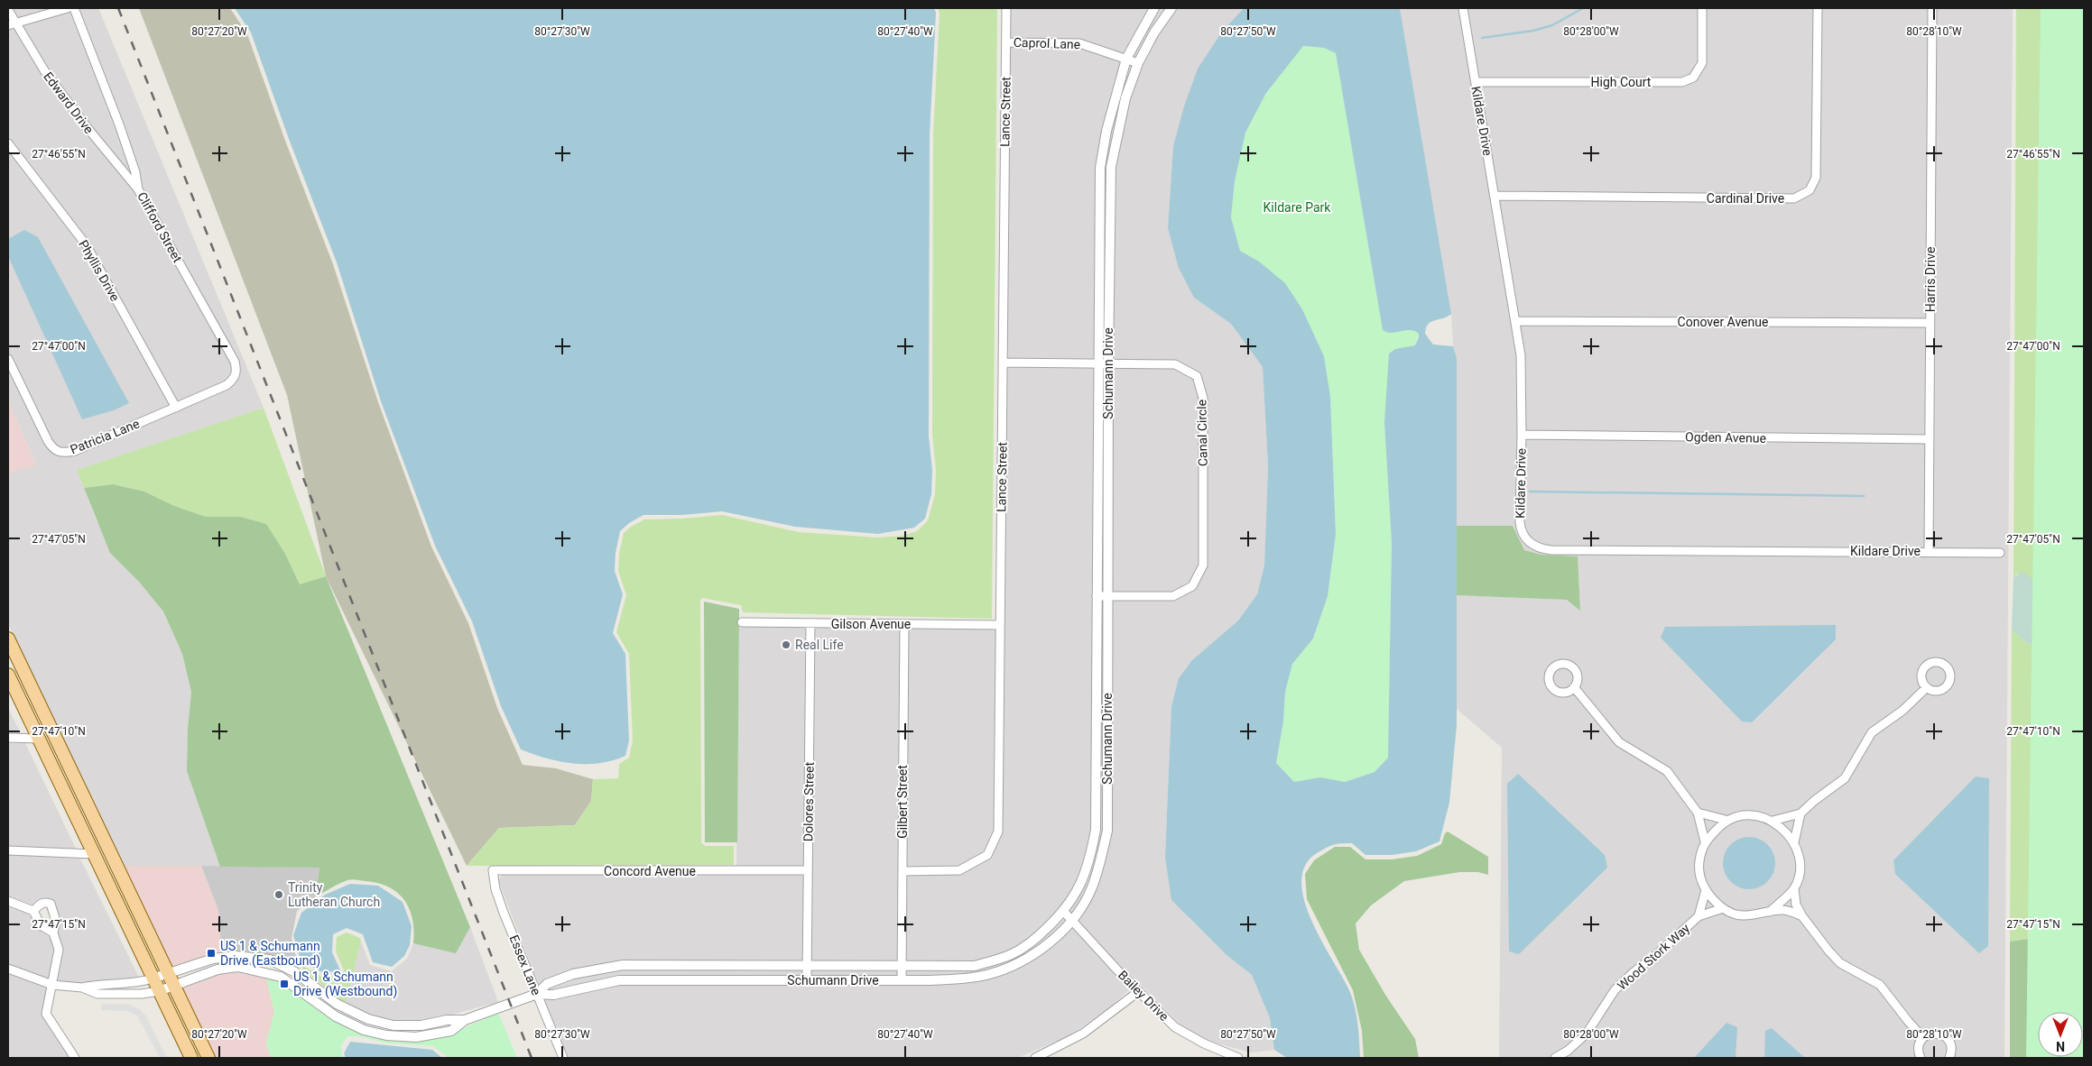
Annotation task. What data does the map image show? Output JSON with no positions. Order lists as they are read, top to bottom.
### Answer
{
  "streets": {
    "street": [
      "Caprol Lane",
      "High Court",
      "Edward Drive",
      "Lance Street",
      "Kildare Drive",
      "Cardinal Drive",
      "Clifford Street",
      "Phyllis Drive",
      "Harris Drive",
      "Conover Avenue",
      "Schumann Drive",
      "Canal Circle",
      "Patricia Lane",
      "Ogden Avenue",
      "Gilson Avenue",
      "Dolores Street",
      "Gilbert Street",
      "Concord Avenue",
      "Wood Stork Way",
      "Essex Lane",
      "Bailey Drive"
    ]
  },
  "crossings": [
    ["Caprol Lane", "Lance Street"],
    ["Caprol Lane", "Schumann Drive"],
    ["High Court", "Kildare Drive"],
    ["Edward Drive", "Clifford Street"],
    ["Lance Street", "Canal Circle"],
    ["Lance Street", "Gilson Avenue"],
    ["Lance Street", "Gilbert Street"],
    ["Kildare Drive", "Cardinal Drive"],
    ["Kildare Drive", "Harris Drive"],
    ["Kildare Drive", "Conover Avenue"],
    ["Kildare Drive", "Ogden Avenue"],
    ["Clifford Street", "Phyllis Drive"],
    ["Clifford Street", "Patricia Lane"],
    ["Phyllis Drive", "Patricia Lane"],
    ["Harris Drive", "Conover Avenue"],
    ["Harris Drive", "Ogden Avenue"],
    ["Schumann Drive", "Canal Circle"],
    ["Schumann Drive", "Dolores Street"],
    ["Schumann Drive", "Gilbert Street"],
    ["Schumann Drive", "Essex Lane"],
    ["Schumann Drive", "Bailey Drive"],
    ["Gilson Avenue", "Dolores Street"],
    ["Gilson Avenue", "Gilbert Street"],
    ["Dolores Street", "Concord Avenue"],
    ["Concord Avenue", "Essex Lane"]
  ],
  "parks": ["Kildare Park"],
  "places": {
    "other": ["Real Life", "Trinity Lutheran Church"],
    "transit": ["US 1 & Schumann Drive (Eastbound)", "US 1 & Schumann Drive (Westbound)"]
  },
  "north": "bottom",
  "coordinates": [
    "80°27'20\"W",
    "80°27'30\"W",
    "80°27'40\"W",
    "80°27'50\"W",
    "80°28'00\"W",
    "80°28'10\"W",
    "27°46'55\"N",
    "27°47'00\"N",
    "27°47'05\"N",
    "27°47'10\"N",
    "27°47'15\"N"
  ]
}
